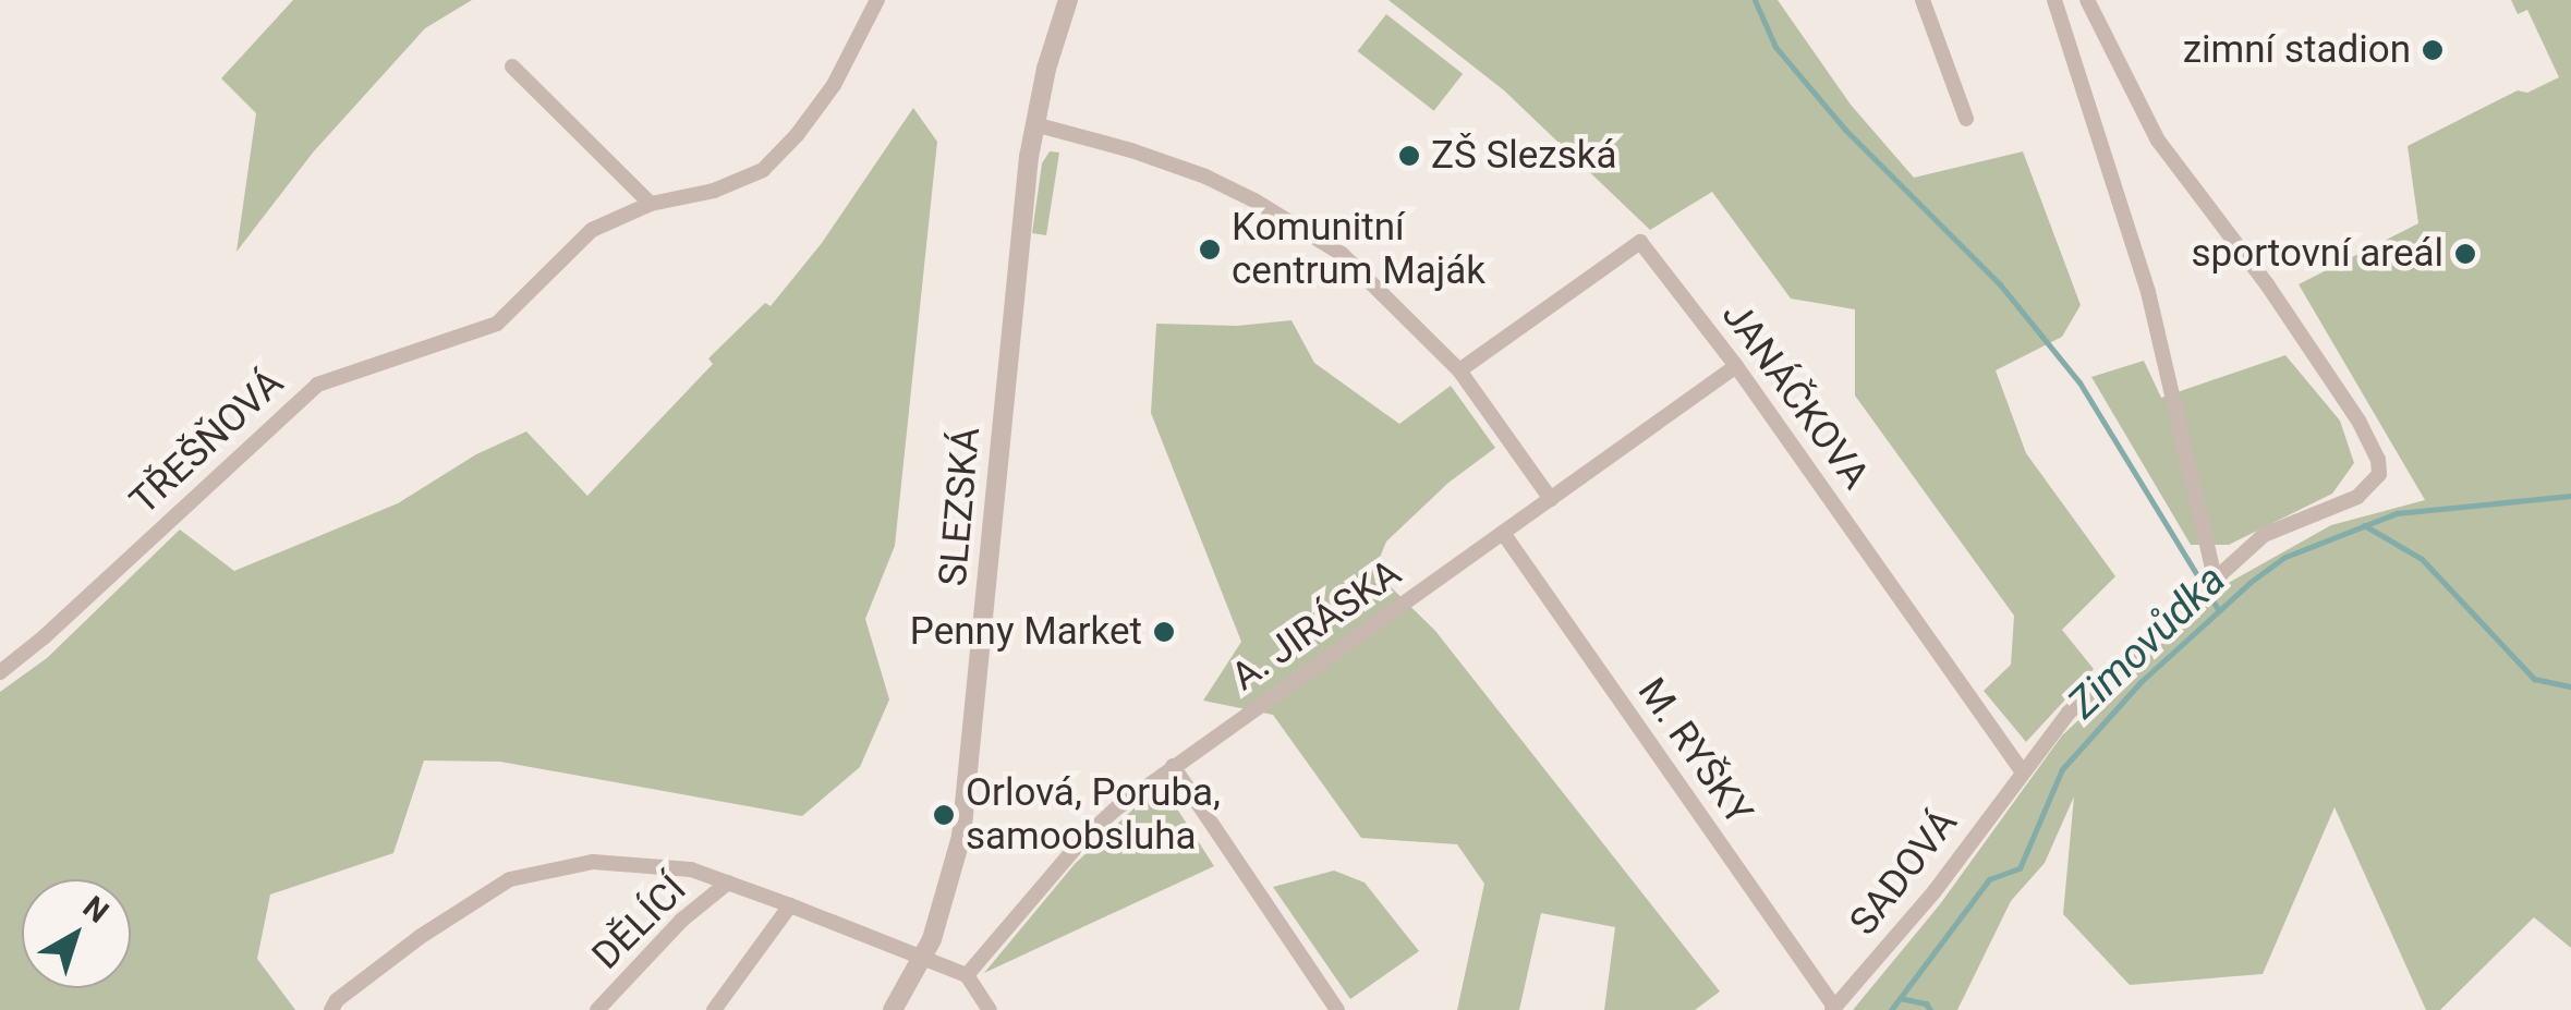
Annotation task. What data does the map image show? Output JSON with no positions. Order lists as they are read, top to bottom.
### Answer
{
  "streets": {
    "street": [
      "JANÁČKOVA",
      "TŘEŠŇOVÁ",
      "SLEZSKÁ",
      "A. JIRÁSKA",
      "M. RYŠKY",
      "SADOVÁ",
      "DĚLÍCÍ"
    ]
  },
  "crossings": [
    ["JANÁČKOVA", "A. JIRÁSKA"],
    ["JANÁČKOVA", "SADOVÁ"],
    ["A. JIRÁSKA", "M. RYŠKY"],
    ["M. RYŠKY", "SADOVÁ"]
  ],
  "water": ["Zimovůdka"],
  "places": [
    "zimní stadion",
    "ZŠ Slezská",
    "Komunitní centrum Maják",
    "sportovní areál",
    "Penny Market",
    "Orlová, Poruba, samoobsluha"
  ],
  "north": "top right"
}
